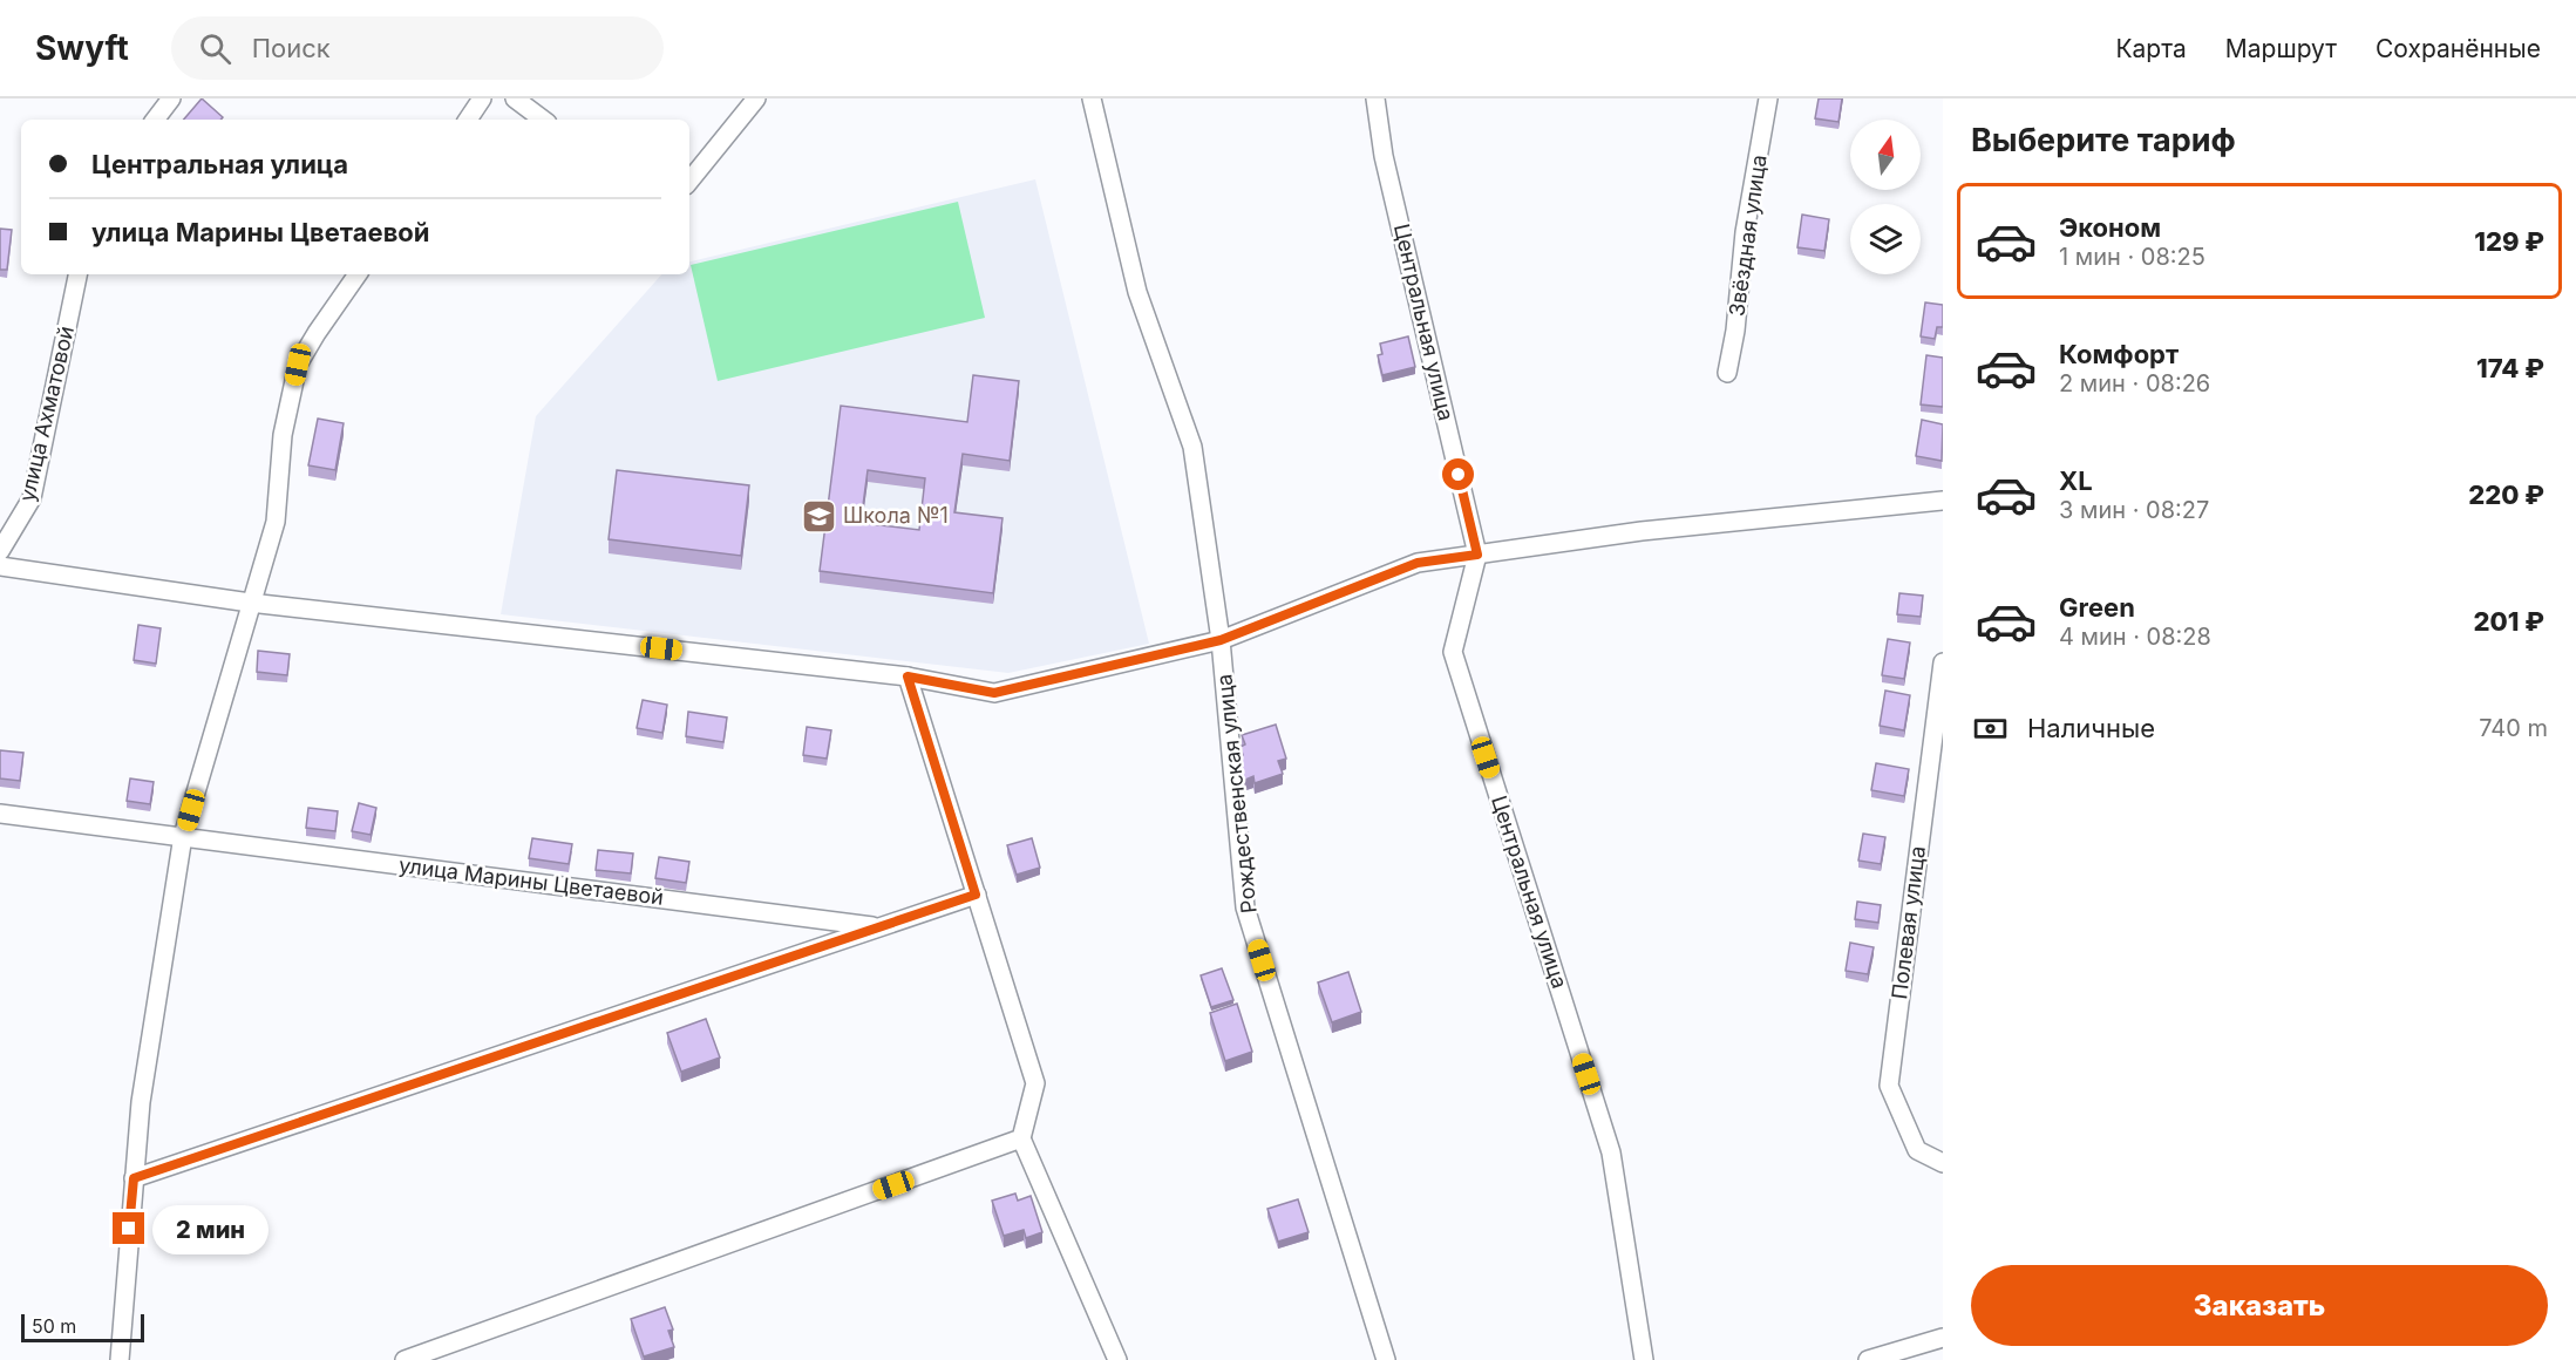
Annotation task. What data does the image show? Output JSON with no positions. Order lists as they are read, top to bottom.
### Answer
{
  "streets": {
    "street": [
      "Звёздная улица",
      "Центральная улица",
      "улица Ахматовой",
      "Рождественская улица",
      "улица Марины Цветаевой",
      "Полевая улица"
    ]
  },
  "places": {
    "school or university": ["Школа №1"]
  },
  "scale_bar": "50 m",
  "north": "top",
  "page": {
    "header": "Swyft",
    "search": "Поиск",
    "nav": ["Карта", "Маршрут", "Сохранённые"],
    "heading": "Выберите тариф",
    "banner": ["Центральная улица", "улица Марины Цветаевой"],
    "list": [
      {
        "name": "Эконом",
        "note": "1 мин · 08:25",
        "value": "129 ₽"
      },
      {
        "name": "Комфорт",
        "note": "2 мин · 08:26",
        "value": "174 ₽"
      },
      {
        "name": "XL",
        "note": "3 мин · 08:27",
        "value": "220 ₽"
      },
      {
        "name": "Green",
        "note": "4 мин · 08:28",
        "value": "201 ₽"
      }
    ],
    "pay": ["Наличные", "740 m"],
    "bubble": "2 мин",
    "buttons": "Заказать",
    "scale": "50 m"
  }
}
